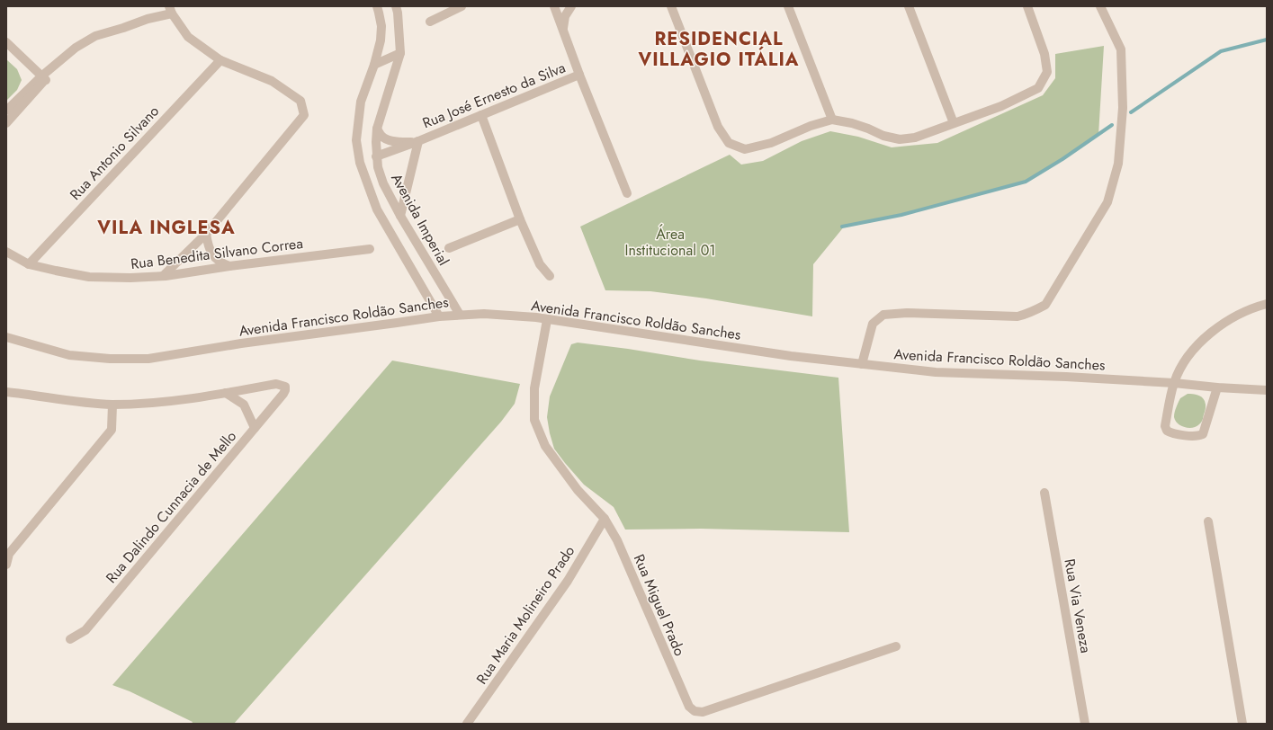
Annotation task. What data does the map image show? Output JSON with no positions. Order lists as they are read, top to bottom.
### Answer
{
  "streets": {
    "street": [
      "Rua José Ernesto da Silva",
      "Rua Antonio Silvano",
      "Avenida Imperial",
      "Rua Benedita Silvano Correa",
      "Avenida Francisco Roldão Sanches",
      "Rua Dalindo Cunnacia de Mello",
      "Rua Miguel Prado",
      "Rua Via Veneza",
      "Rua Maria Molineiro Prado"
    ]
  },
  "crossings": [
    ["Rua José Ernesto da Silva", "Avenida Imperial"],
    ["Rua Antonio Silvano", "Rua Benedita Silvano Correa"],
    ["Avenida Imperial", "Avenida Francisco Roldão Sanches"],
    ["Avenida Francisco Roldão Sanches", "Rua Miguel Prado"],
    ["Rua Miguel Prado", "Rua Maria Molineiro Prado"]
  ],
  "districts": ["RESIDENCIAL VILLAGIO ITÁLIA", "VILA INGLESA"],
  "parks": ["Área Institucional 01"]
}
